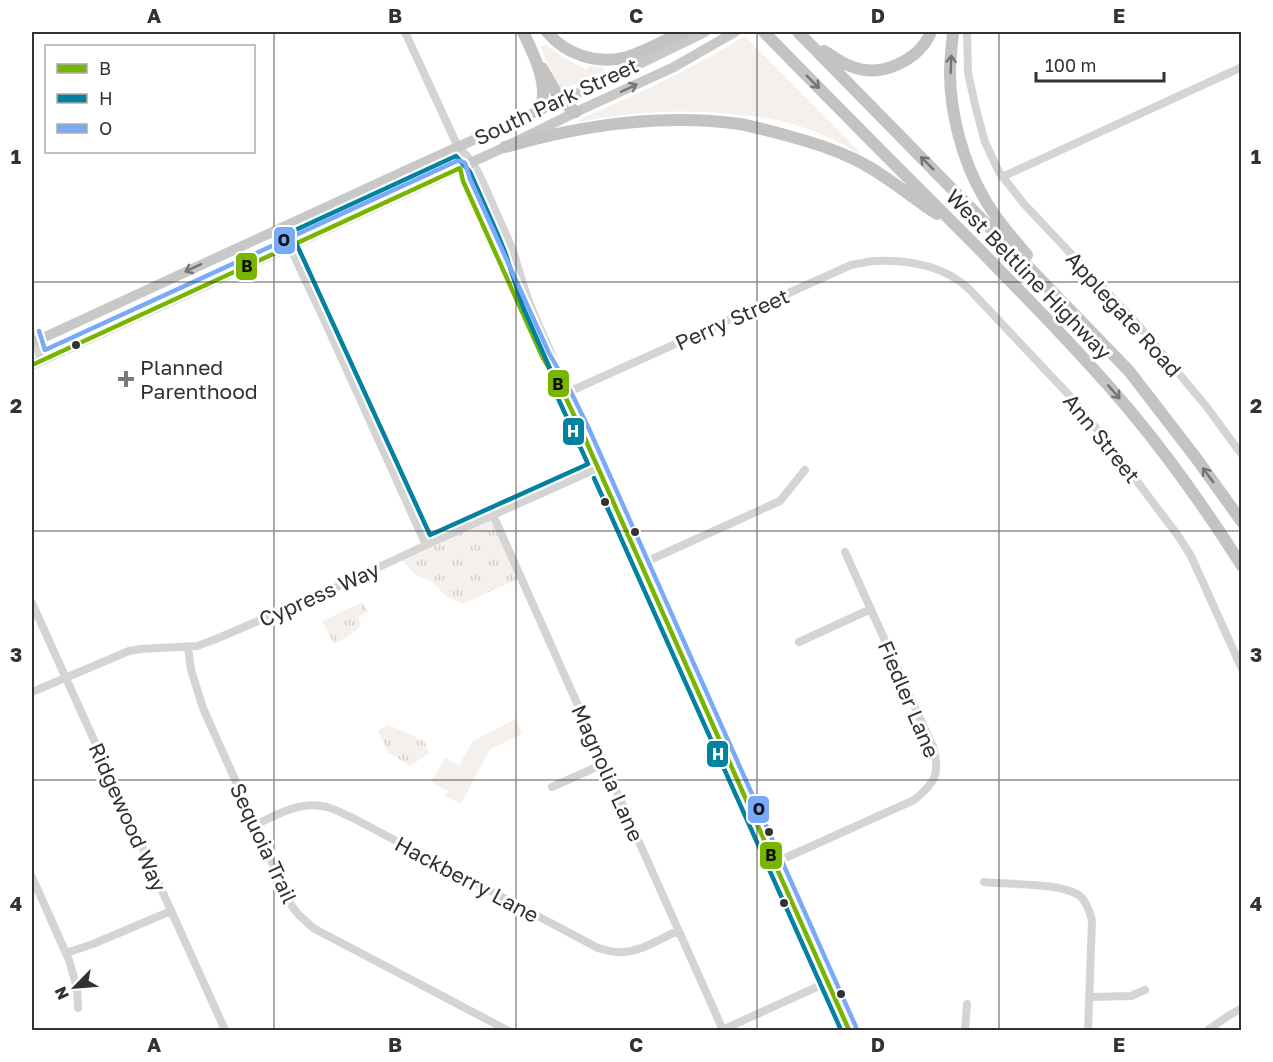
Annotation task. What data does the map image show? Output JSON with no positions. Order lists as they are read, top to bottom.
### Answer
{
  "streets": {
    "highway": ["West Beltline Highway"],
    "main road": ["South Park Street"],
    "street": [
      "Applegate Road",
      "Perry Street",
      "Ann Street",
      "Cypress Way",
      "Fiedler Lane",
      "Magnolia Lane",
      "Ridgewood Way",
      "Sequoia Trail",
      "Hackberry Lane"
    ]
  },
  "crossings": [
    ["Perry Street", "Ann Street"],
    ["Cypress Way", "Magnolia Lane"],
    ["Cypress Way", "Ridgewood Way"],
    ["Cypress Way", "Sequoia Trail"],
    ["Magnolia Lane", "Hackberry Lane"],
    ["Sequoia Trail", "Hackberry Lane"]
  ],
  "places": {
    "health": ["Planned Parenthood"]
  },
  "lines": ["transit line H", "transit line O", "transit line B"],
  "legend": ["B", "H", "O"],
  "scale_bar": "100 m",
  "north": "bottom left",
  "grid": {
    "columns": [
      "A",
      "B",
      "C",
      "D",
      "E"
    ],
    "rows": [
      "1",
      "2",
      "3",
      "4"
    ]
  }
}
